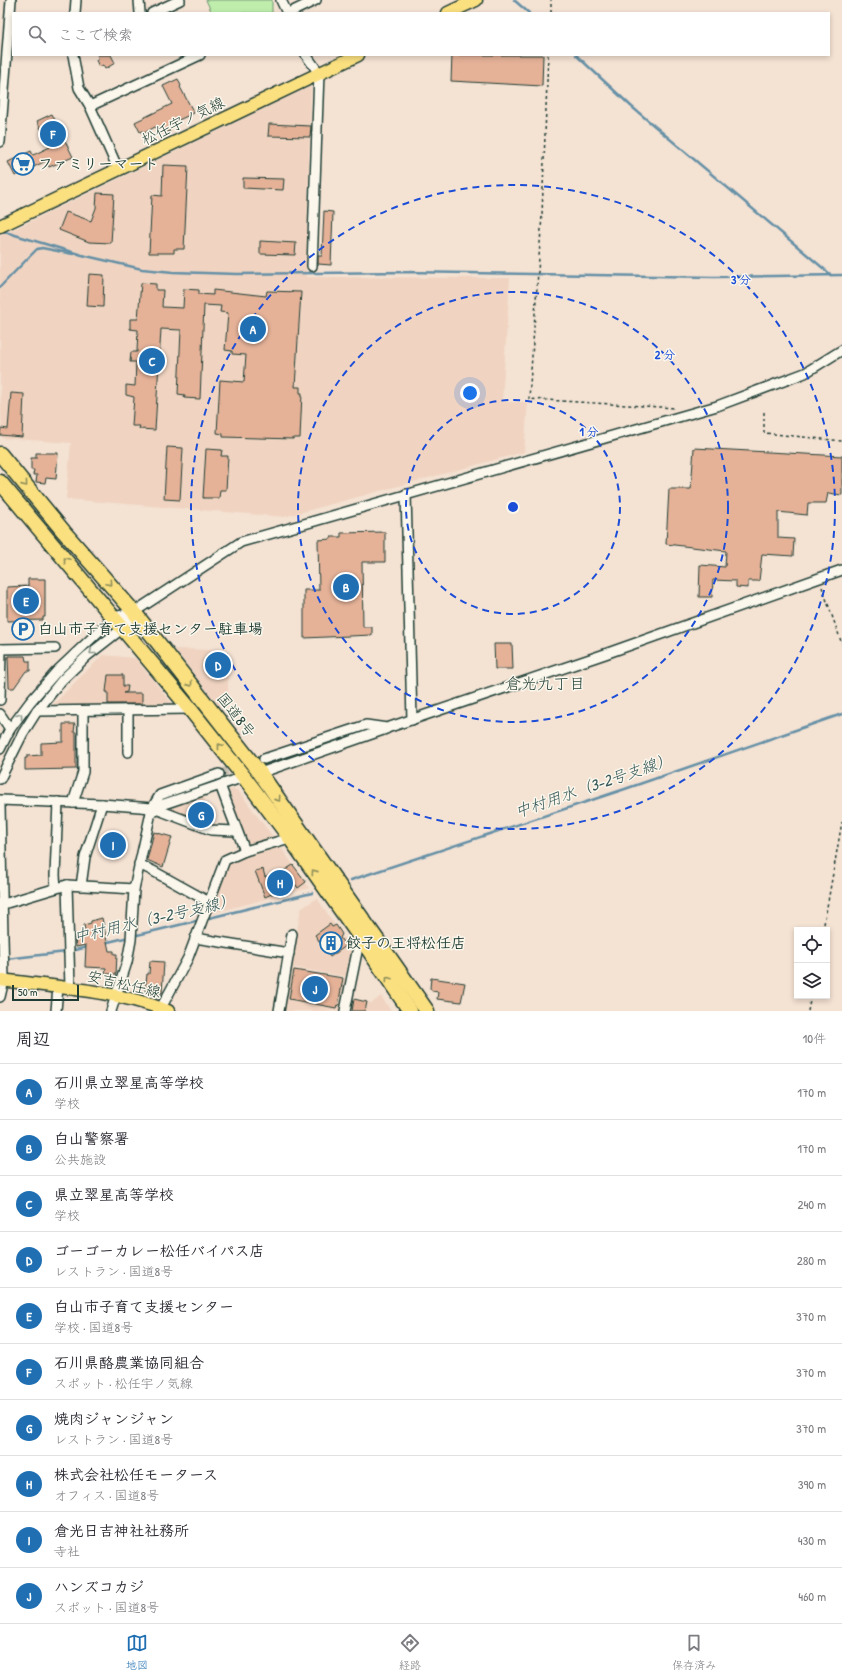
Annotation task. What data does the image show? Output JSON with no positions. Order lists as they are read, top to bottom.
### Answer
{
  "streets": {
    "highway": ["国道8号"],
    "main road": ["松任宇ノ気線", "安吉松任線"]
  },
  "districts": ["倉光九丁目"],
  "water": ["中村用水（3-2号支線）"],
  "places": {
    "supermarket": ["ファミリーマート"],
    "parking": ["白山市子育て支援センター駐車場"],
    "building": ["餃子の王将松任店"]
  },
  "scale_bar": "50 m",
  "page": {
    "search": "ここで検索",
    "pins": [
      "F",
      "A",
      "C",
      "B",
      "E",
      "D",
      "G",
      "I",
      "H",
      "J"
    ],
    "scale": "50 m",
    "heading": ["周辺", "10件"],
    "list": [
      {
        "mark": "A",
        "name": "石川県立翠星高等学校",
        "note": "学校",
        "value": "170 m"
      },
      {
        "mark": "B",
        "name": "白山警察署",
        "note": "公共施設",
        "value": "170 m"
      },
      {
        "mark": "C",
        "name": "県立翠星高等学校",
        "note": "学校",
        "value": "240 m"
      },
      {
        "mark": "D",
        "name": "ゴーゴーカレー松任バイパス店",
        "note": "レストラン · 国道8号",
        "value": "280 m"
      },
      {
        "mark": "E",
        "name": "白山市子育て支援センター",
        "note": "学校 · 国道8号",
        "value": "370 m"
      },
      {
        "mark": "F",
        "name": "石川県酪農業協同組合",
        "note": "スポット · 松任宇ノ気線",
        "value": "370 m"
      },
      {
        "mark": "G",
        "name": "焼肉ジャンジャン",
        "note": "レストラン · 国道8号",
        "value": "370 m"
      },
      {
        "mark": "H",
        "name": "株式会社松任モータース",
        "note": "オフィス · 国道8号",
        "value": "390 m"
      },
      {
        "mark": "I",
        "name": "倉光日吉神社社務所",
        "note": "寺社",
        "value": "430 m"
      },
      {
        "mark": "J",
        "name": "ハンズコカジ",
        "note": "スポット · 国道8号",
        "value": "460 m"
      }
    ],
    "nav": ["地図", "経路", "保存済み"]
  },
  "rings": ["3 分", "2 分", "1 分"]
}
